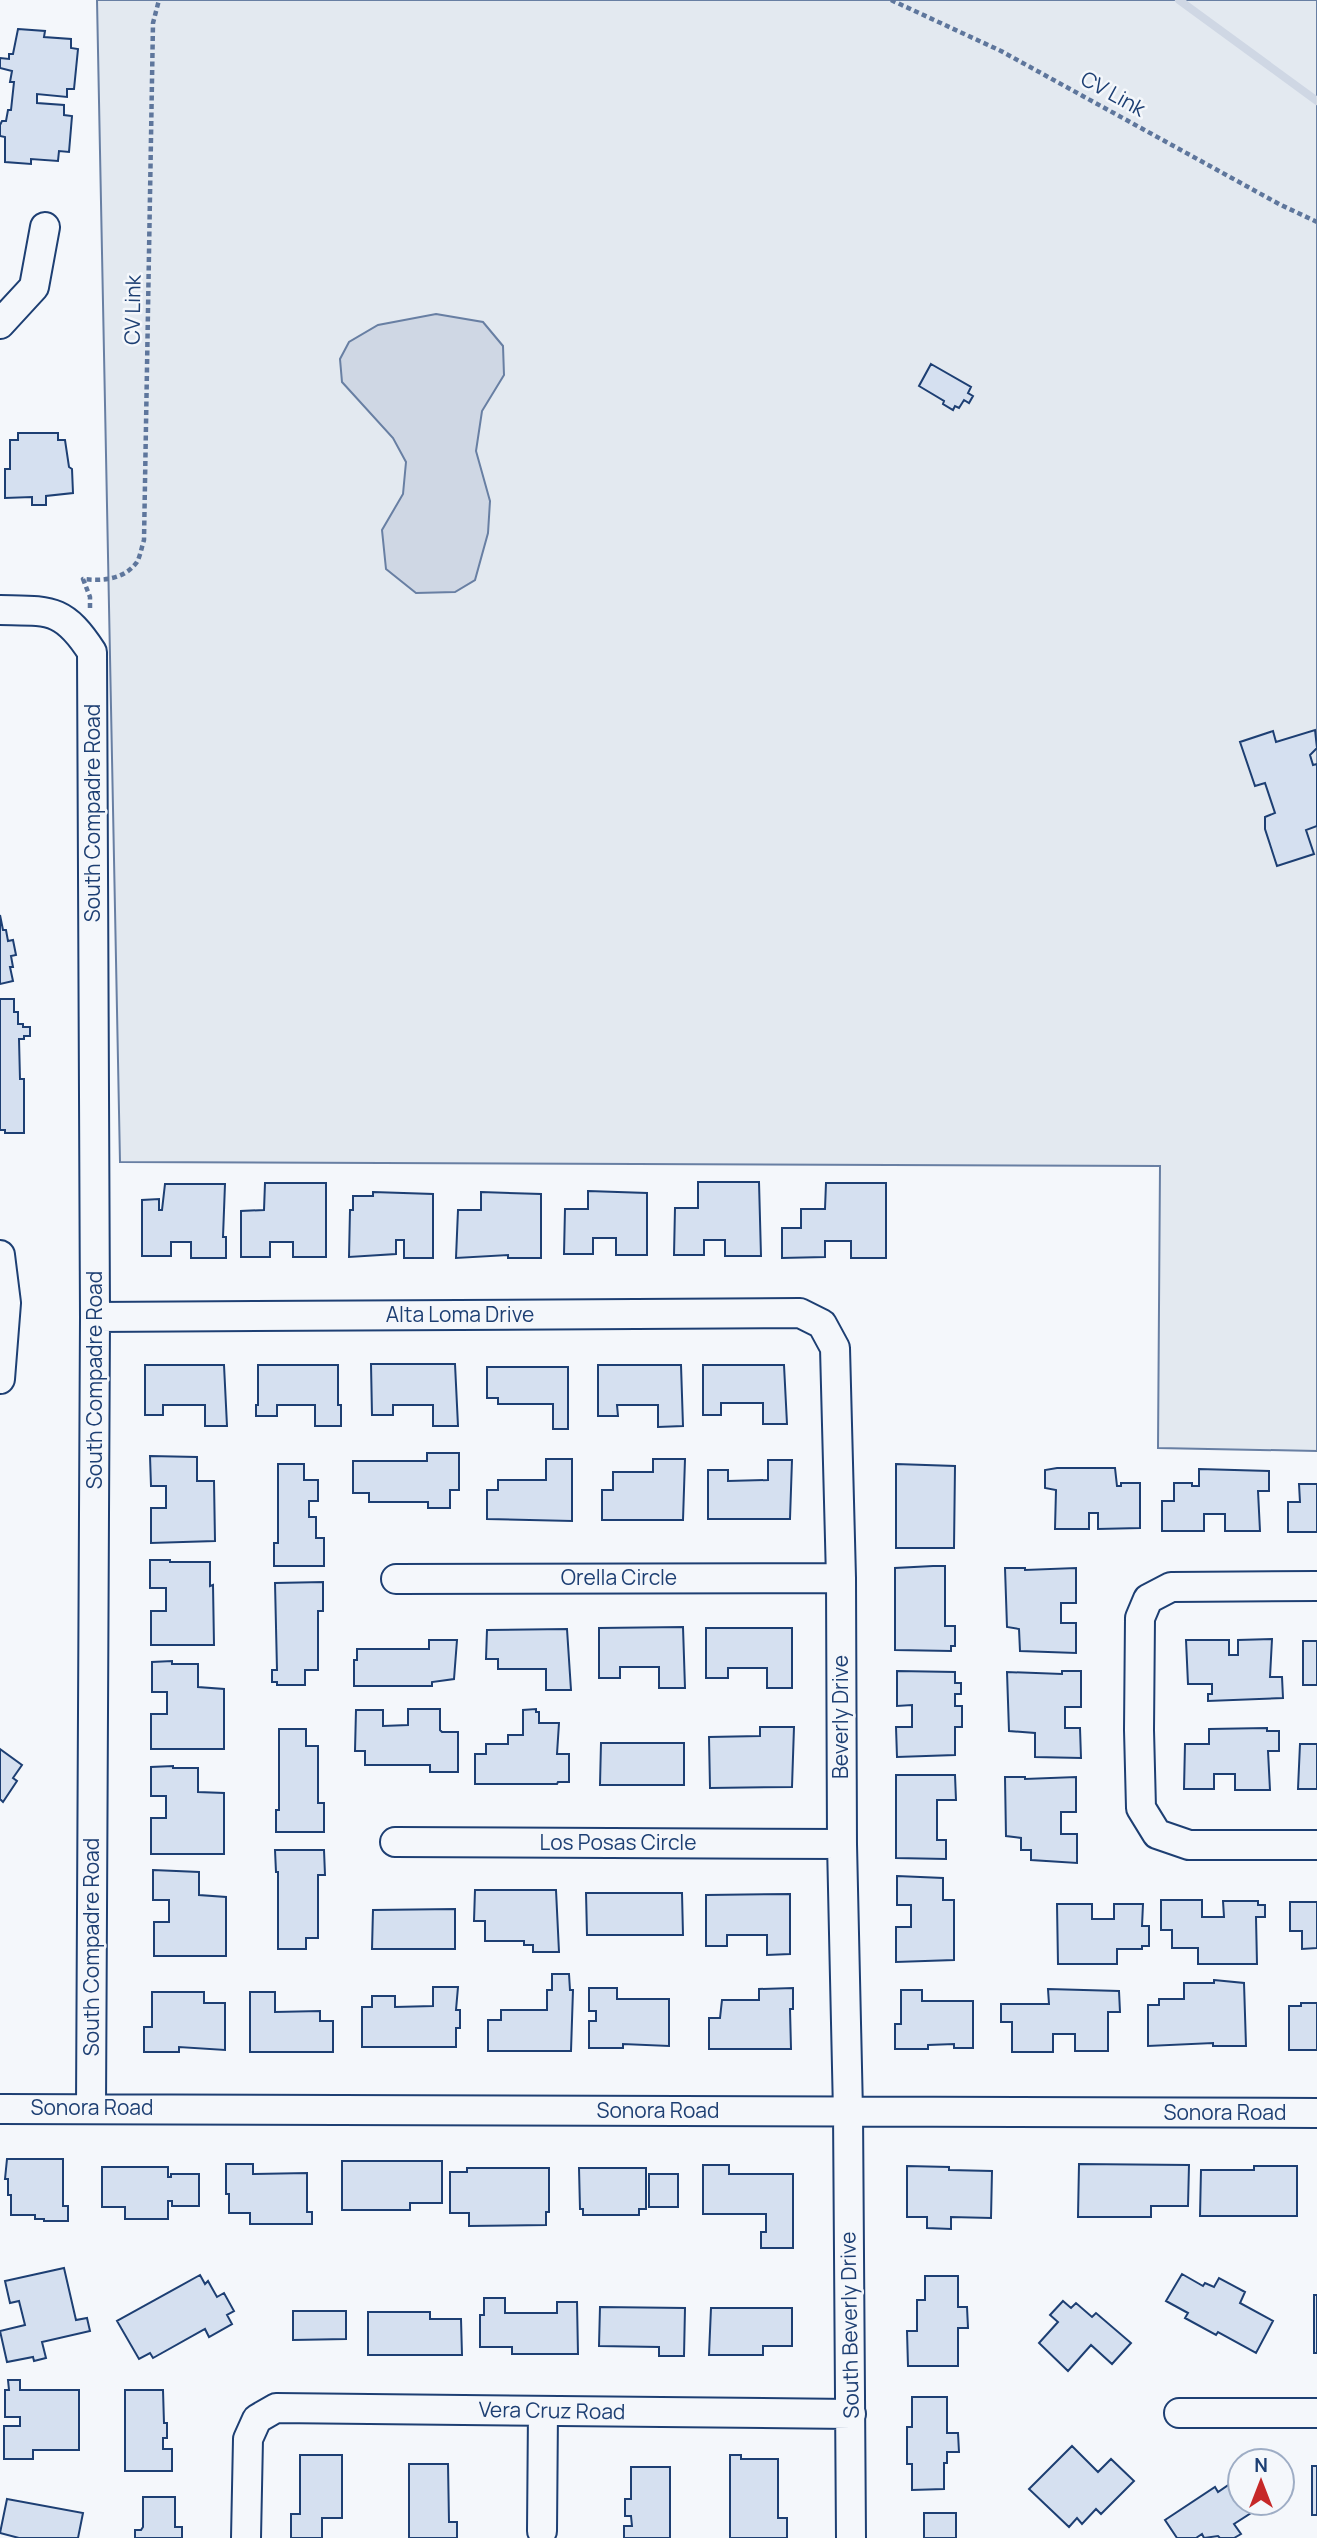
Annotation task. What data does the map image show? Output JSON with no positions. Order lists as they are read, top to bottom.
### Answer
{
  "streets": {
    "street": [
      "South Compadre Road",
      "Alta Loma Drive",
      "Orella Circle",
      "Beverly Drive",
      "Los Posas Circle",
      "Sonora Road",
      "South Beverly Drive",
      "Vera Cruz Road"
    ],
    "path": ["CV Link"]
  },
  "crossings": [
    ["South Compadre Road", "Alta Loma Drive"],
    ["South Compadre Road", "Sonora Road"],
    ["Alta Loma Drive", "Beverly Drive"],
    ["Orella Circle", "Beverly Drive"],
    ["Beverly Drive", "Los Posas Circle"],
    ["Beverly Drive", "Sonora Road"],
    ["Beverly Drive", "South Beverly Drive"],
    ["Sonora Road", "South Beverly Drive"],
    ["South Beverly Drive", "Vera Cruz Road"]
  ],
  "north": "top"
}
